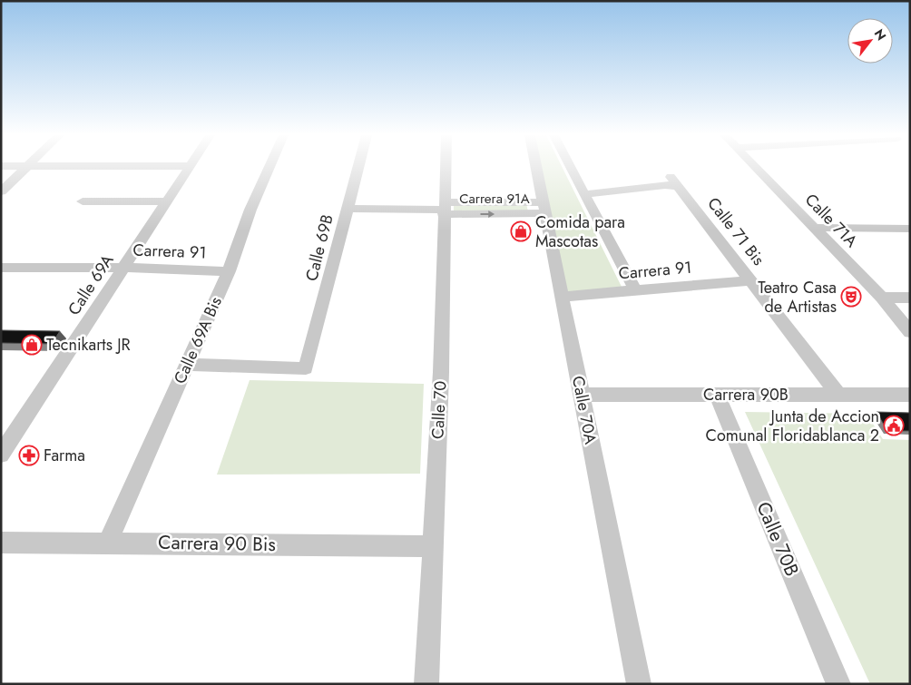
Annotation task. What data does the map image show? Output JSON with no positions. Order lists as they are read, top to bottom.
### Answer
{
  "streets": {
    "street": [
      "Carrera 91A",
      "Calle 71A",
      "Calle 71 Bis",
      "Calle 69B",
      "Carrera 91",
      "Calle 69A",
      "Calle 69A Bis",
      "Carrera 90B",
      "Calle 70",
      "Calle 70A",
      "Calle 70B",
      "Carrera 90 Bis"
    ]
  },
  "crossings": [
    ["Carrera 91A", "Calle 69B"],
    ["Carrera 91A", "Calle 70"],
    ["Carrera 91A", "Calle 70A"],
    ["Calle 71 Bis", "Carrera 91"],
    ["Calle 71 Bis", "Carrera 90B"],
    ["Calle 69B", "Calle 69A Bis"],
    ["Carrera 91", "Calle 69A"],
    ["Carrera 91", "Calle 69A Bis"],
    ["Carrera 91", "Calle 70A"],
    ["Calle 69A Bis", "Carrera 90 Bis"],
    ["Carrera 90B", "Calle 70A"],
    ["Carrera 90B", "Calle 70B"],
    ["Calle 70", "Carrera 90 Bis"]
  ],
  "places": {
    "shop": ["Comida para Mascotas", "Tecnikarts JR"],
    "theatre": ["Teatro Casa de Artistas"],
    "public building": ["Junta de Accion Comunal Floridablanca 2"],
    "pharmacy": ["Farma"]
  },
  "north": "top right"
}
